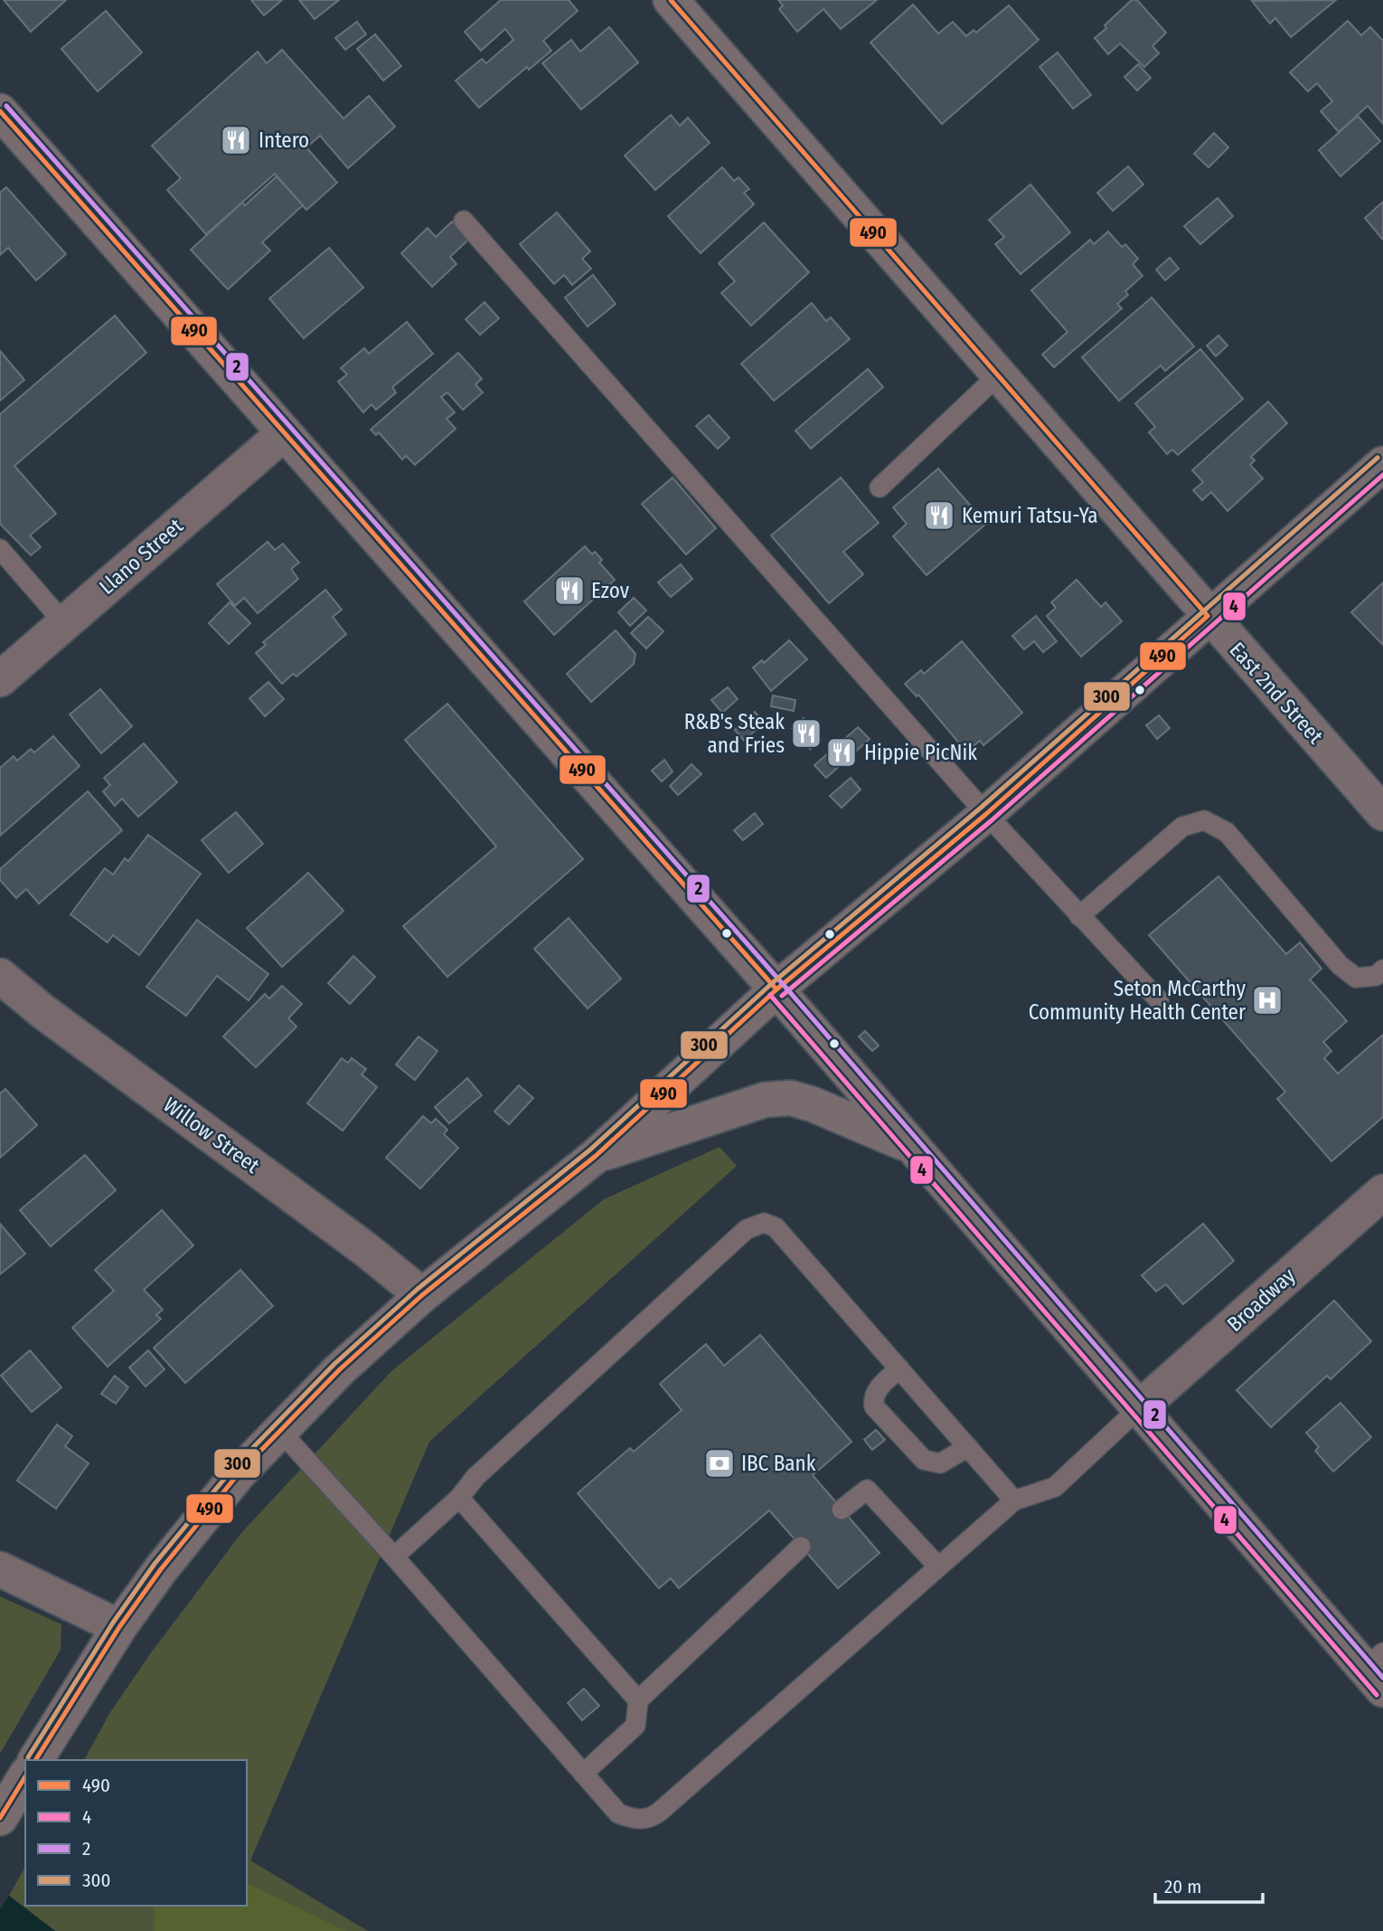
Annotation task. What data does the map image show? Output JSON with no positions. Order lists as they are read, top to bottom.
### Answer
{
  "streets": {
    "main road": ["East 2nd Street"],
    "street": ["Llano Street", "Willow Street", "Broadway"]
  },
  "places": {
    "restaurant": [
      "Intero",
      "Kemuri Tatsu-Ya",
      "Ezov",
      "R&B's Steak and Fries",
      "Hippie PicNik"
    ],
    "hospital": ["Seton McCarthy Community Health Center"],
    "bank": ["IBC Bank"]
  },
  "lines": [
    "transit line 490",
    "transit line 2",
    "transit line 300",
    "transit line 4"
  ],
  "legend": [
    "490",
    "4",
    "2",
    "300"
  ],
  "scale_bar": "20 m"
}
